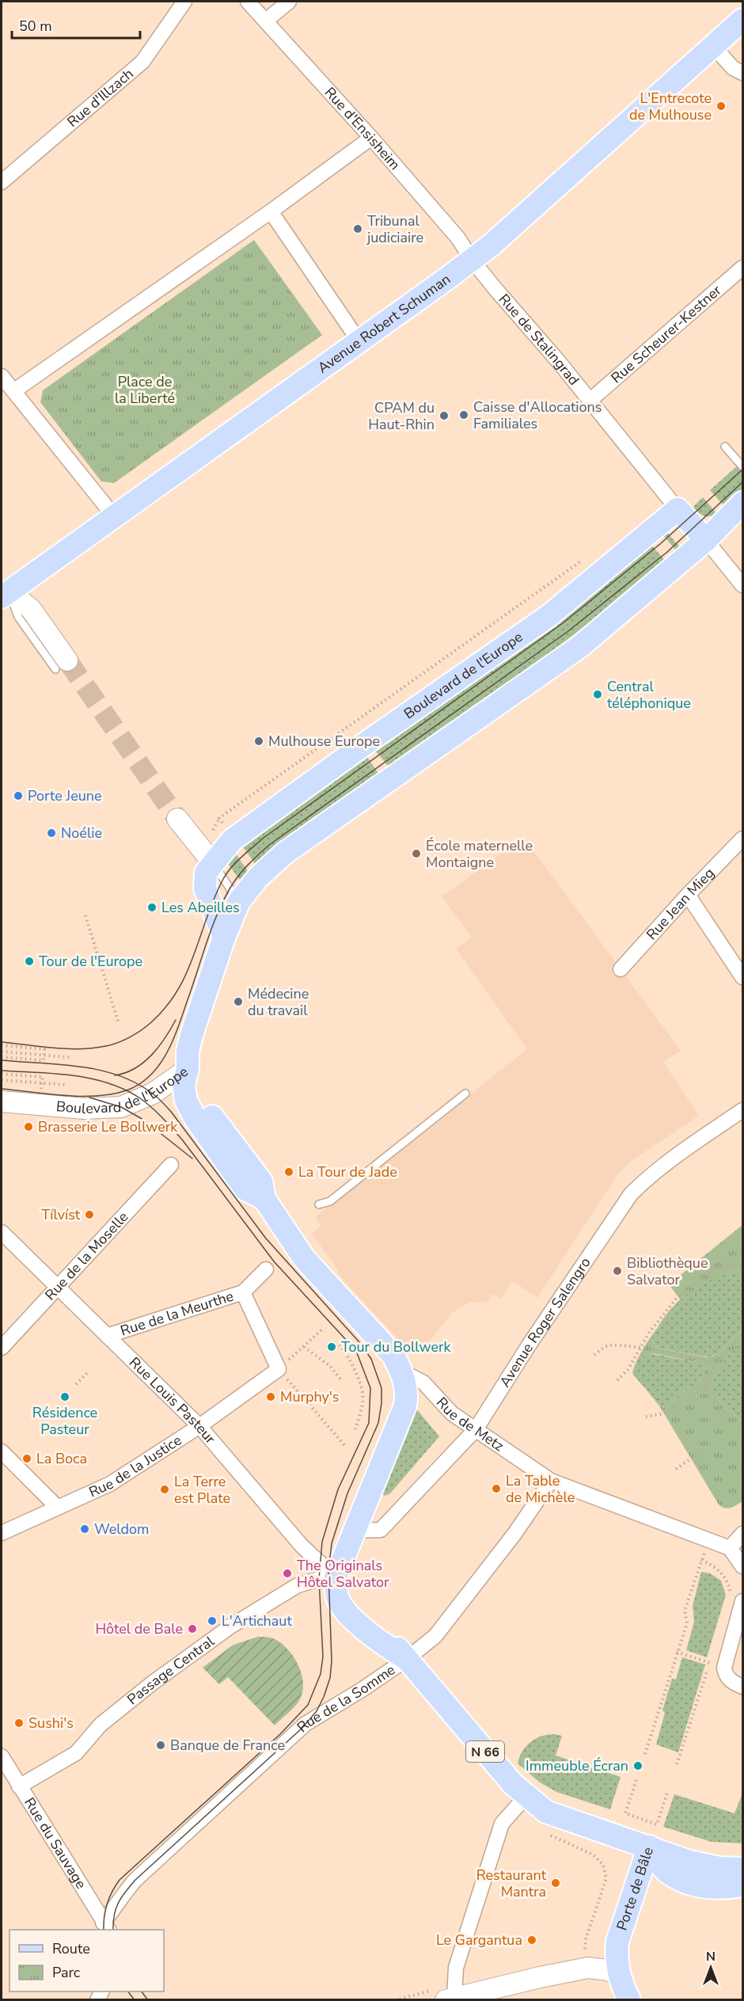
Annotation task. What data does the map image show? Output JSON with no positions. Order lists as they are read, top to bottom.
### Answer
{
  "streets": {
    "main road": [
      "Avenue Robert Schuman",
      "Boulevard de l'Europe",
      "Rue Louis Pasteur",
      "Rue de Metz",
      "N 66",
      "Porte de Bâle"
    ],
    "street": [
      "Rue d'Illzach",
      "Rue d'Ensisheim",
      "Rue Scheurer-Kestner",
      "Rue de Stalingrad",
      "Rue Jean Mieg",
      "Rue de la Moselle",
      "Rue de la Meurthe",
      "Avenue Roger Salengro",
      "Rue de la Justice",
      "Passage Central",
      "Rue de la Somme",
      "Rue du Sauvage"
    ]
  },
  "crossings": [
    ["Rue d'Ensisheim", "Avenue Robert Schuman"],
    ["Rue d'Ensisheim", "Rue de Stalingrad"],
    ["Avenue Robert Schuman", "Rue de Stalingrad"],
    ["Rue Scheurer-Kestner", "Rue de Stalingrad"],
    ["Rue de Stalingrad", "Boulevard de l'Europe"],
    ["Boulevard de l'Europe", "Rue de Metz"],
    ["Rue de la Moselle", "Rue Louis Pasteur"],
    ["Rue de la Meurthe", "Rue Louis Pasteur"],
    ["Avenue Roger Salengro", "Rue de Metz"],
    ["Rue Louis Pasteur", "Rue de la Justice"],
    ["Rue Louis Pasteur", "Passage Central"],
    ["Rue Louis Pasteur", "Rue de la Somme"],
    ["Rue Louis Pasteur", "Porte de Bâle"],
    ["Rue de Metz", "Rue de la Somme"],
    ["Passage Central", "Rue du Sauvage"],
    ["Rue de la Somme", "Rue du Sauvage"],
    ["N 66", "Porte de Bâle"]
  ],
  "parks": ["Place de la Liberté"],
  "places": [
    "L'Entrecote de Mulhouse",
    "Tribunal judiciaire",
    "Caisse d'Allocations Familiales",
    "CPAM du Haut-Rhin",
    "Central téléphonique",
    "Mulhouse Europe",
    "Porte Jeune",
    "Noélie",
    "École maternelle Montaigne",
    "Les Abeilles",
    "Tour de l'Europe",
    "Médecine du travail",
    "Brasserie Le Bollwerk",
    "La Tour de Jade",
    "Tílvíst",
    "Bibliothèque Salvator",
    "Tour du Bollwerk",
    "Résidence Pasteur",
    "Murphy's",
    "La Boca",
    "La Table de Michèle",
    "La Terre est Plate",
    "Weldom",
    "The Originals Hôtel Salvator",
    "L'Artichaut",
    "Hôtel de Bale",
    "Sushi's",
    "Banque de France",
    "Immeuble Écran",
    "Restaurant Mantra",
    "Le Gargantua"
  ],
  "legend": ["Route", "Parc"],
  "scale_bar": "50 m",
  "north": "top"
}
